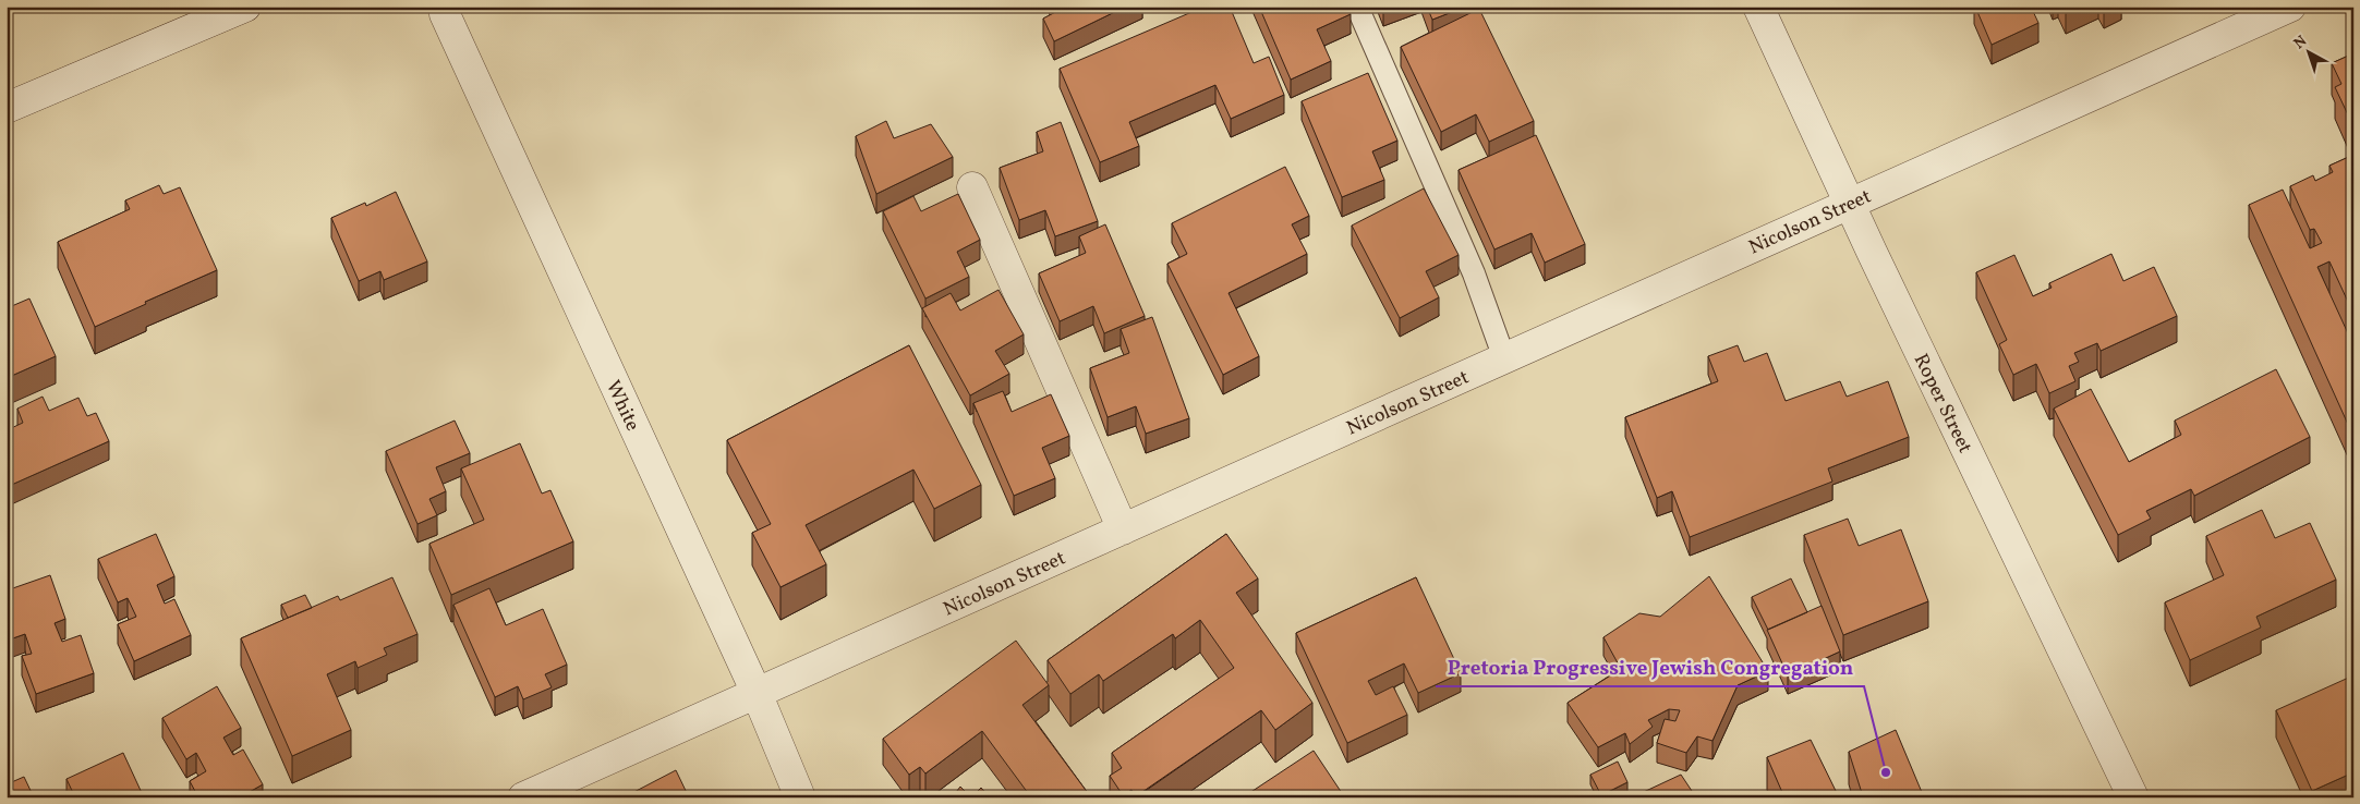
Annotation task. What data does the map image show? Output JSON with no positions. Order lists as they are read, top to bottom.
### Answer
{
  "streets": {
    "street": ["Nicolson Street", "Roper Street", "White"]
  },
  "crossings": [
    ["Nicolson Street", "Roper Street"],
    ["Nicolson Street", "White"]
  ],
  "places": ["Pretoria Progressive Jewish Congregation"],
  "north": "top left"
}
